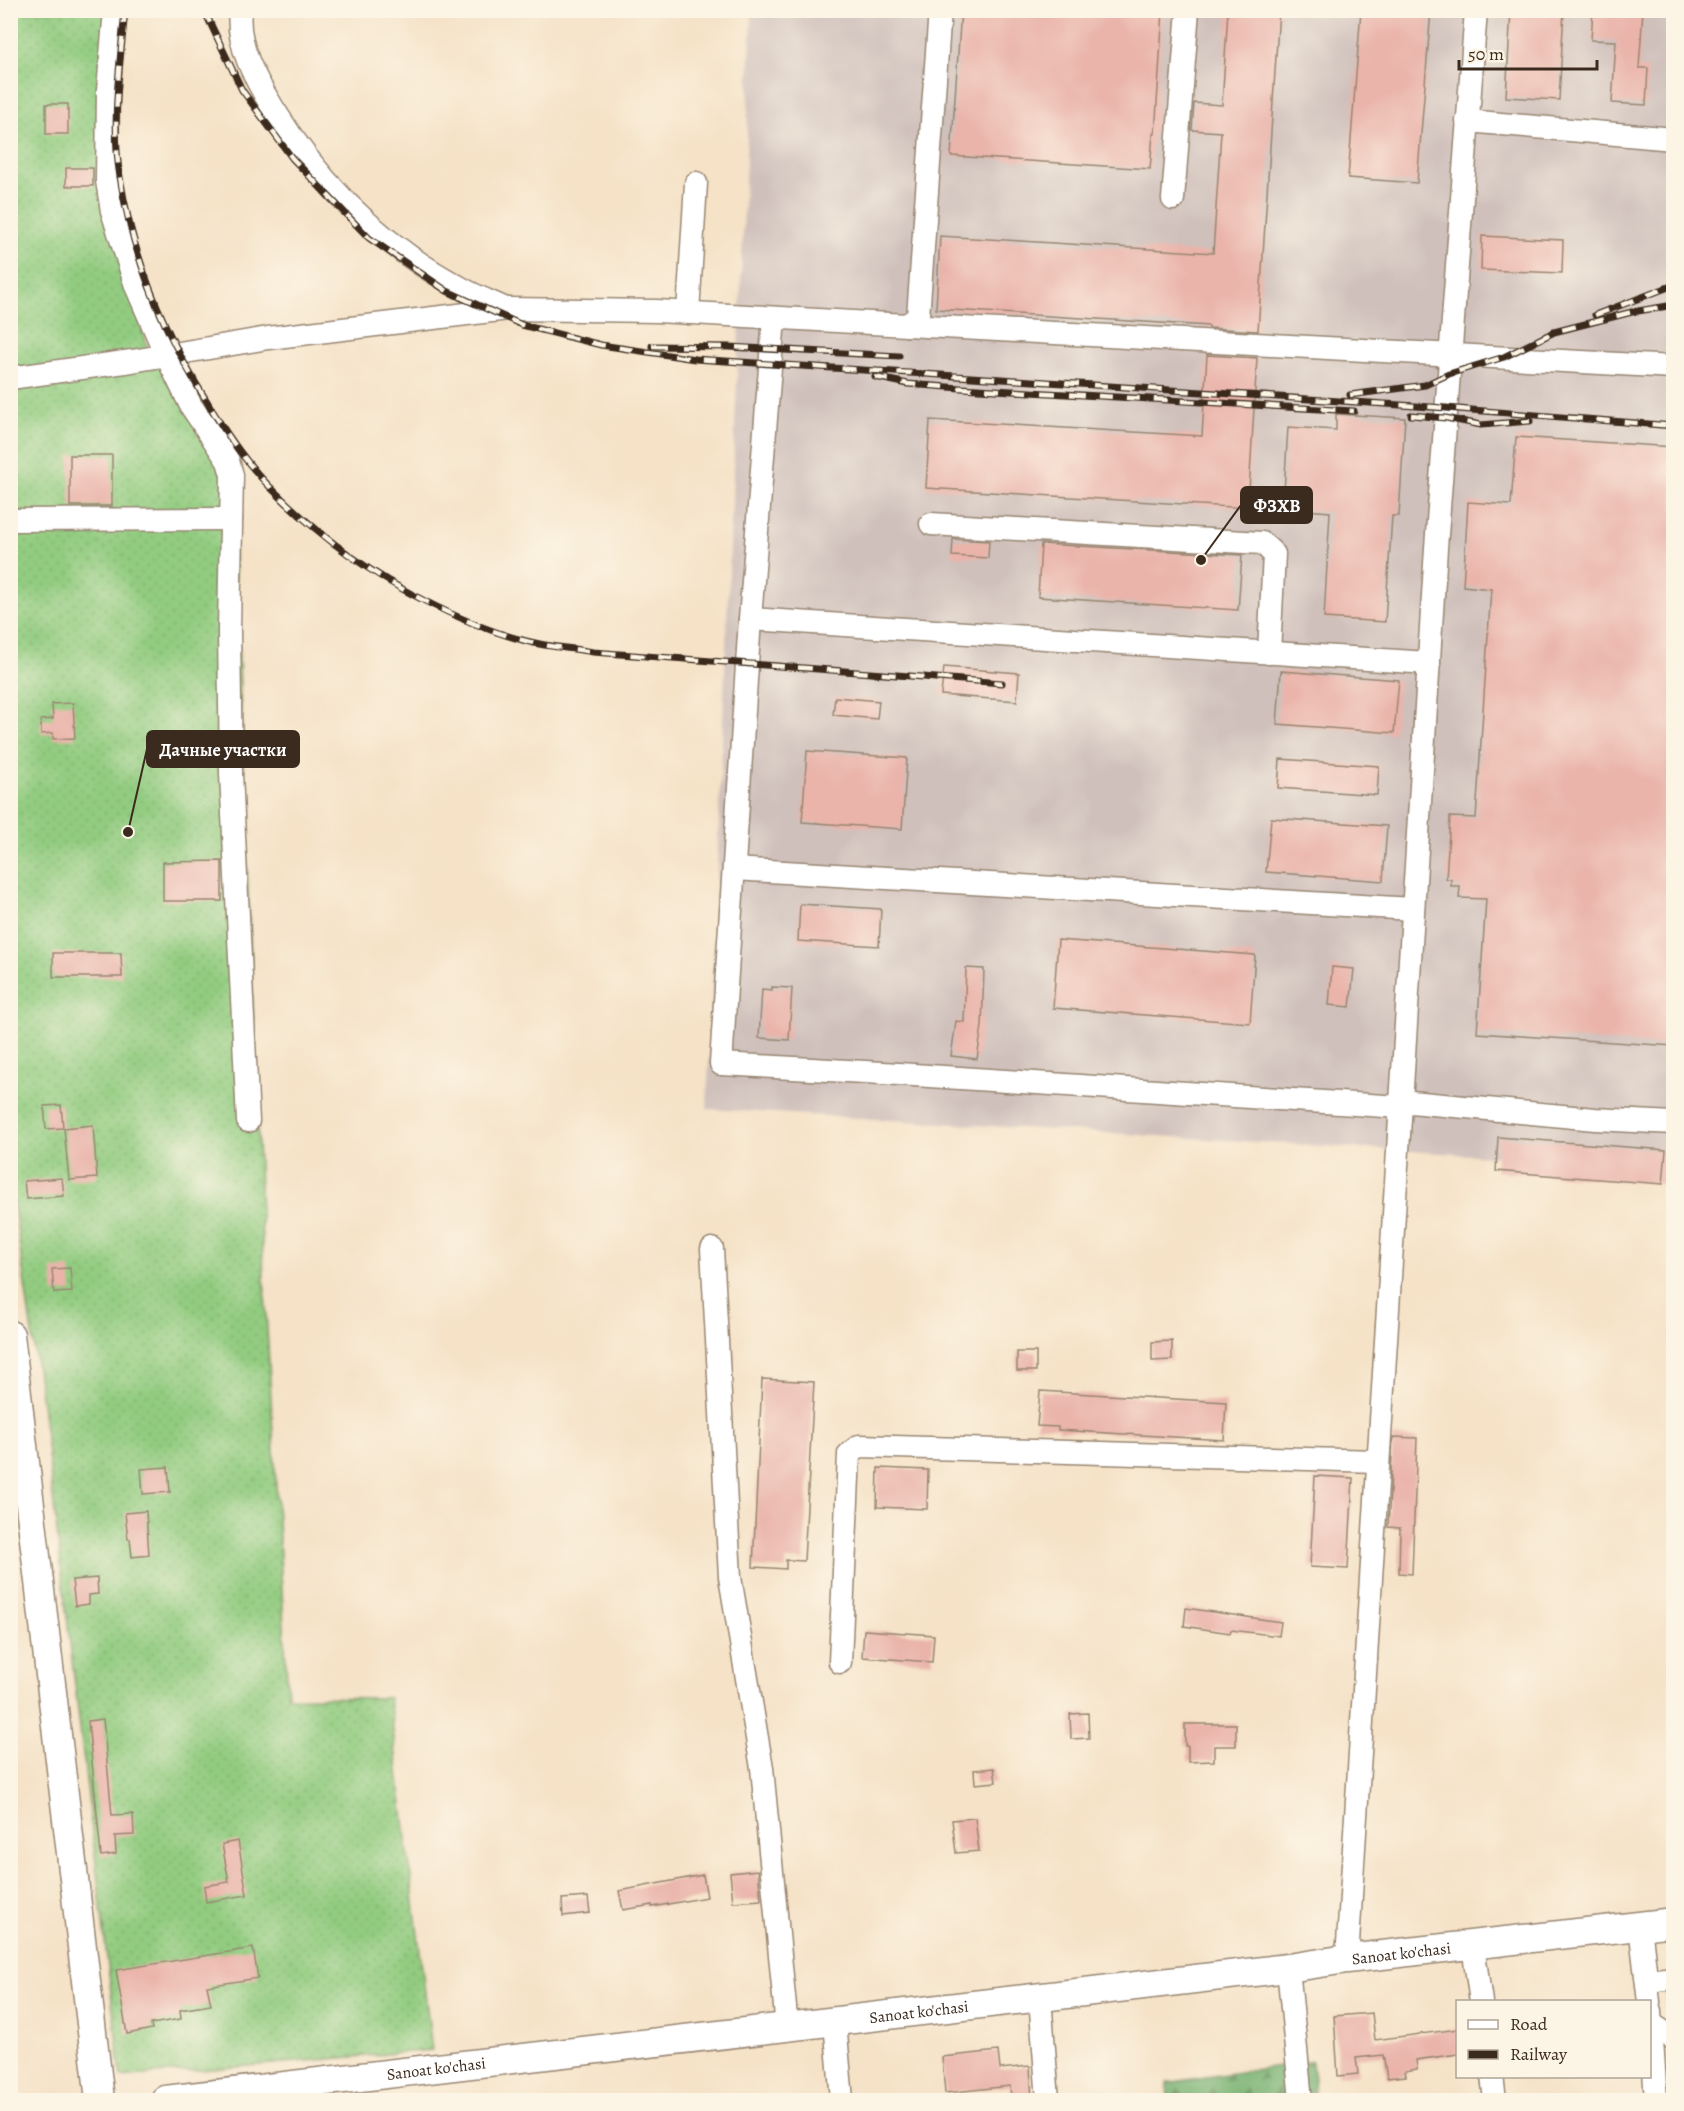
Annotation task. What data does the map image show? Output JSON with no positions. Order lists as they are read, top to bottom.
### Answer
{
  "streets": {
    "main road": ["Sanoat ko'chasi"]
  },
  "places": ["ФЗХВ", "Дачные участки"],
  "legend": ["Road", "Railway"],
  "scale_bar": "50 m"
}
